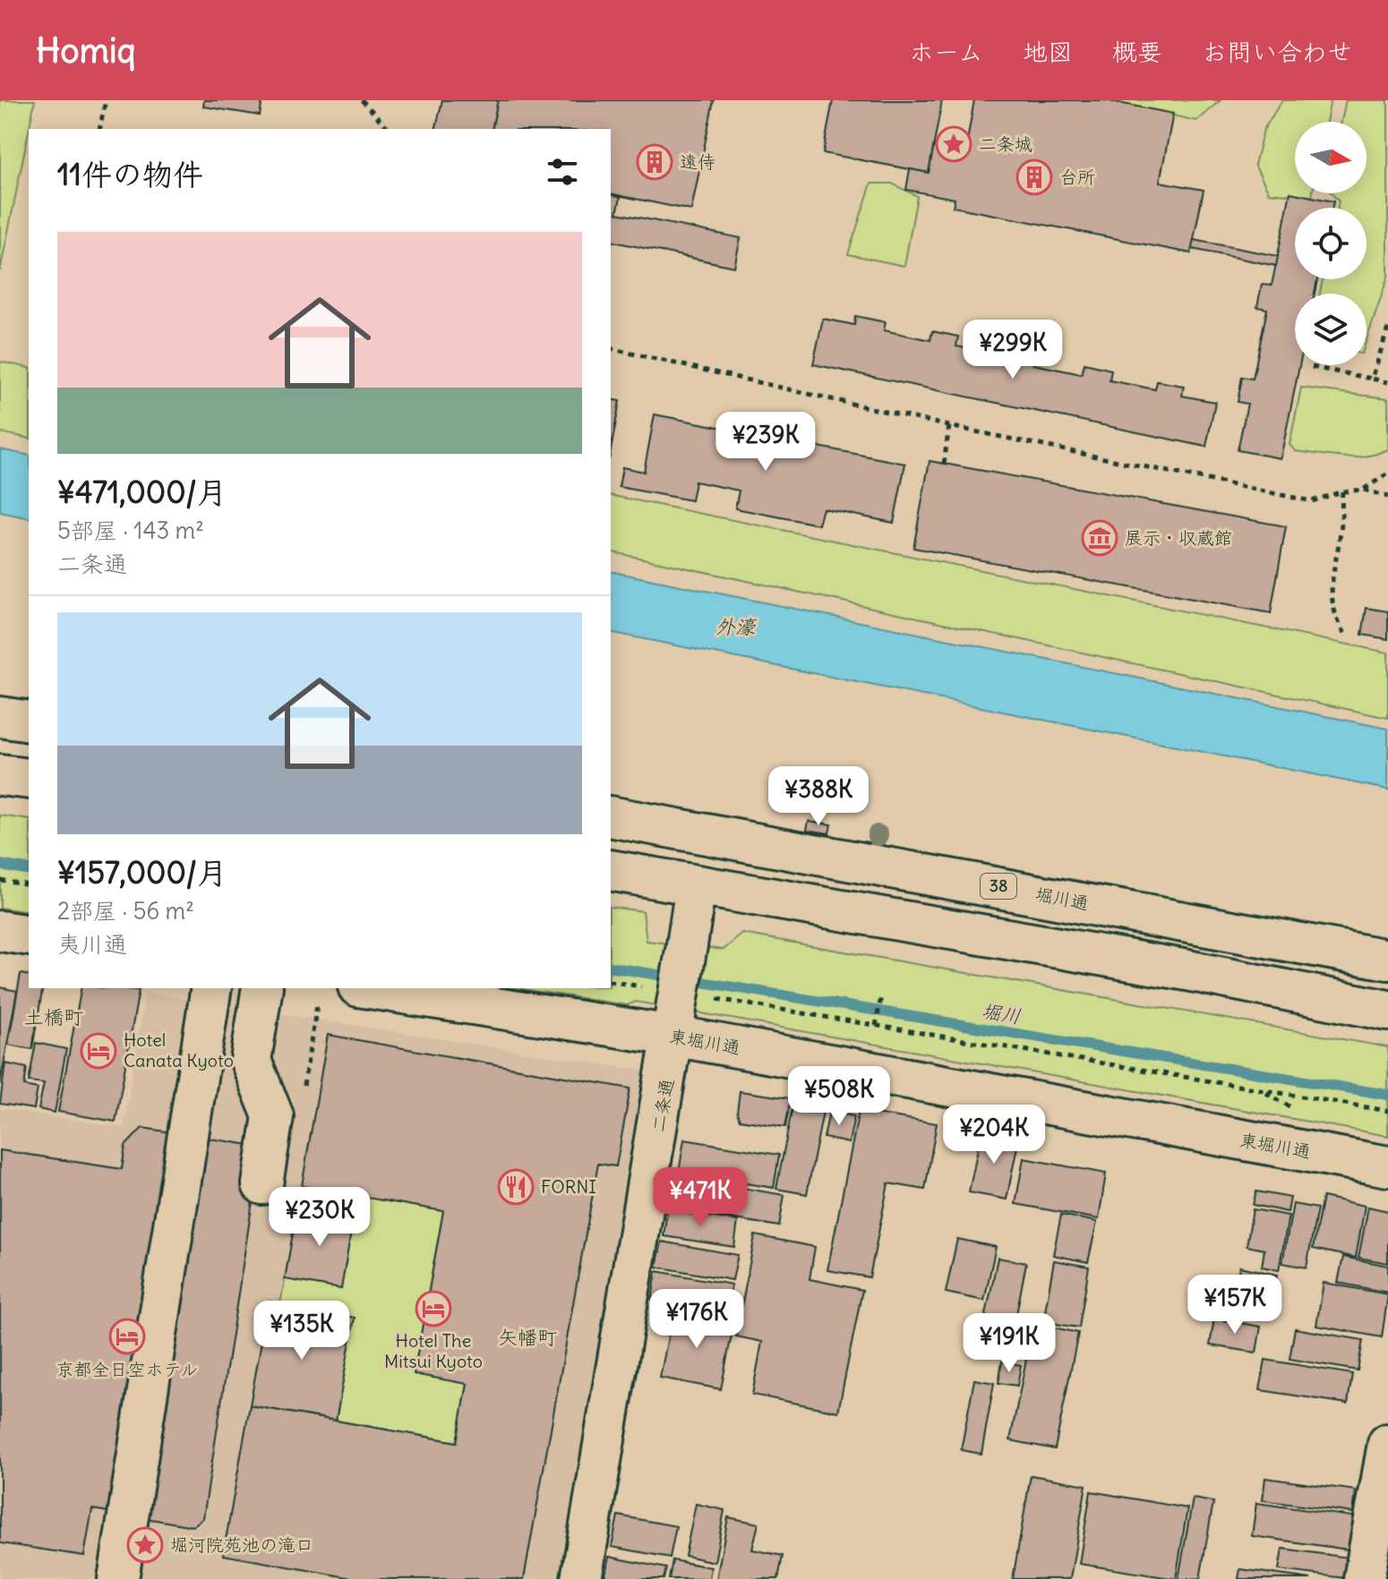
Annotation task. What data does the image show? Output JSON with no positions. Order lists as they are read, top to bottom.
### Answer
{
  "streets": {
    "street": [
      "38",
      "堀川通",
      "東堀川通",
      "二条通"
    ]
  },
  "crossings": [
    ["東堀川通", "二条通"]
  ],
  "districts": ["土橋町", "矢幡町"],
  "water": ["外濠", "堀川"],
  "places": {
    "place": ["二条城", "堀河院苑池の滝口"],
    "building": ["遠侍", "台所"],
    "museum": ["展示・収蔵館"],
    "hotel": ["Hotel Canata Kyoto", "Hotel The Mitsui Kyoto", "京都全日空ホテル"],
    "restaurant": ["FORNI"]
  },
  "north": "right",
  "page": {
    "header": "Homiq",
    "nav": [
      "ホーム",
      "地図",
      "概要",
      "お問い合わせ"
    ],
    "heading": "11件の物件",
    "list": [
      {
        "name": "¥471,000/月",
        "note": "5部屋 · 143 m² · 二条通"
      },
      {
        "name": "¥157,000/月",
        "note": "2部屋 · 56 m² · 夷川通"
      }
    ],
    "price": [
      "¥299K",
      "¥239K",
      "¥388K",
      "¥508K",
      "¥204K",
      "¥471K",
      "¥230K",
      "¥157K",
      "¥176K",
      "¥135K",
      "¥191K"
    ]
  }
}
